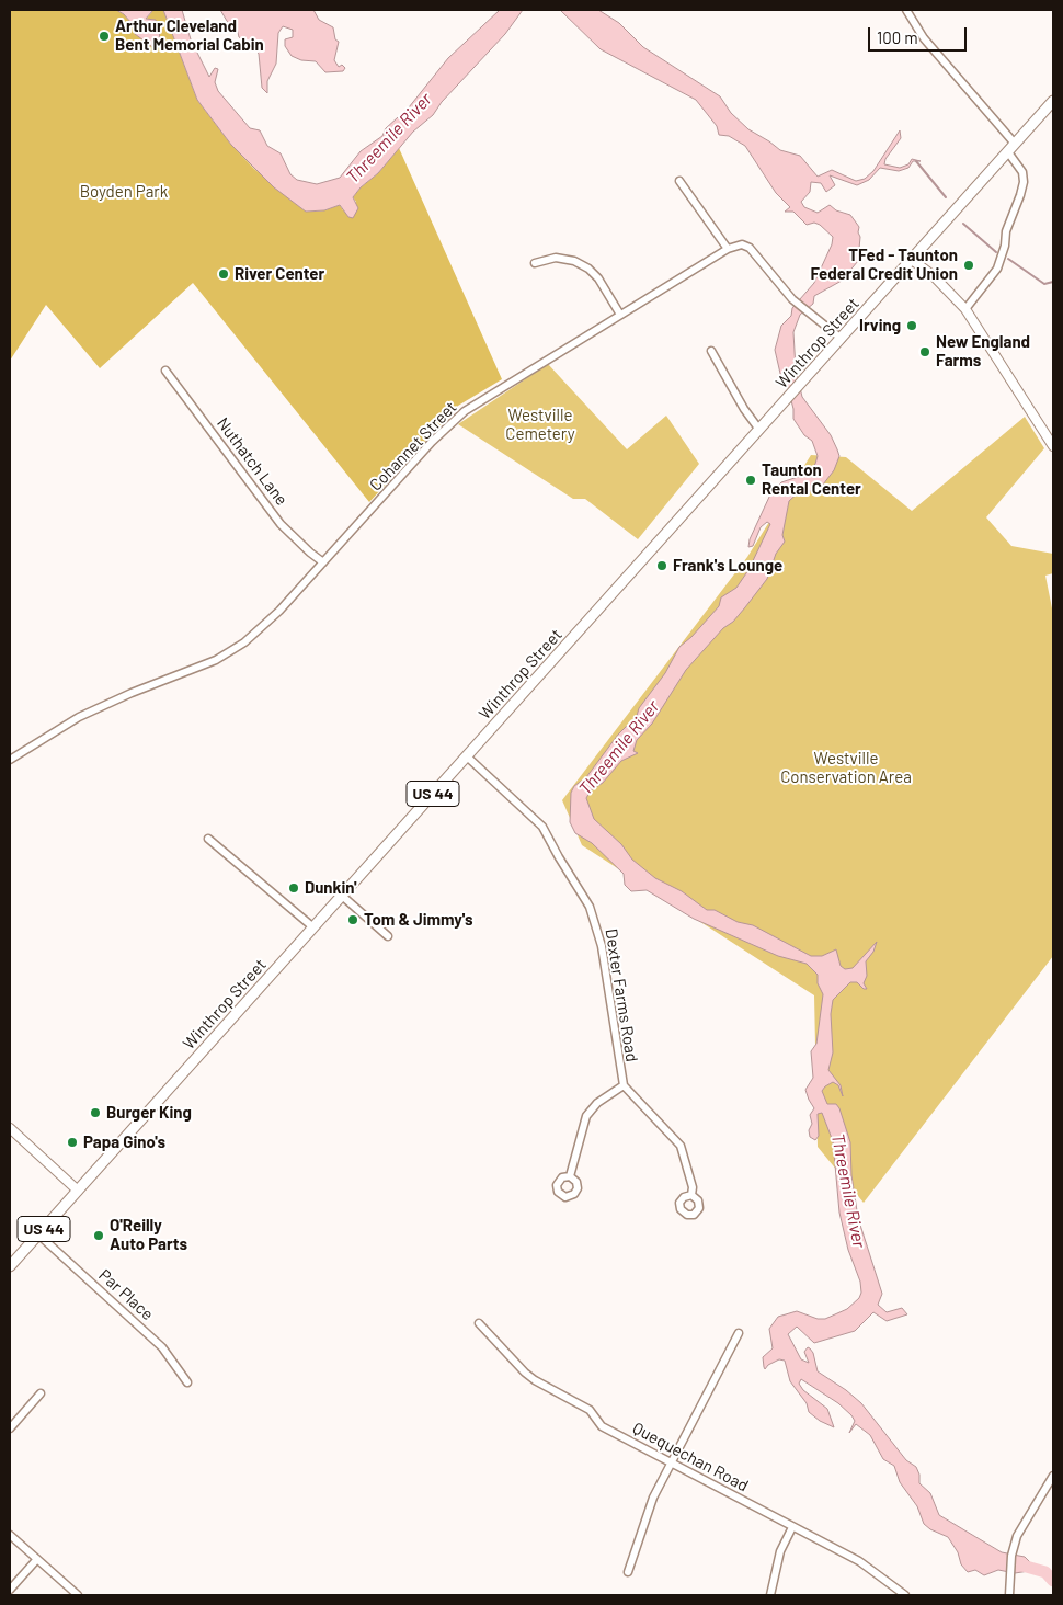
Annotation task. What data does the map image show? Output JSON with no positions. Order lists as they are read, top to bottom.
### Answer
{
  "streets": {
    "highway": ["Winthrop Street", "US 44"],
    "street": [
      "Cohannet Street",
      "Nuthatch Lane",
      "Dexter Farms Road",
      "Par Place",
      "Quequechan Road"
    ]
  },
  "crossings": [
    ["Winthrop Street", "Dexter Farms Road"],
    ["Winthrop Street", "Par Place"],
    ["Cohannet Street", "Nuthatch Lane"]
  ],
  "water": ["Threemile River"],
  "parks": ["Boyden Park", "Westville Cemetery", "Westville Conservation Area"],
  "places": [
    "Arthur Cleveland Bent Memorial Cabin",
    "TFed - Taunton Federal Credit Union",
    "River Center",
    "Irving",
    "New England Farms",
    "Taunton Rental Center",
    "Frank's Lounge",
    "Dunkin'",
    "Tom & Jimmy's",
    "Burger King",
    "Papa Gino's",
    "O'Reilly Auto Parts"
  ],
  "scale_bar": "100 m"
}
